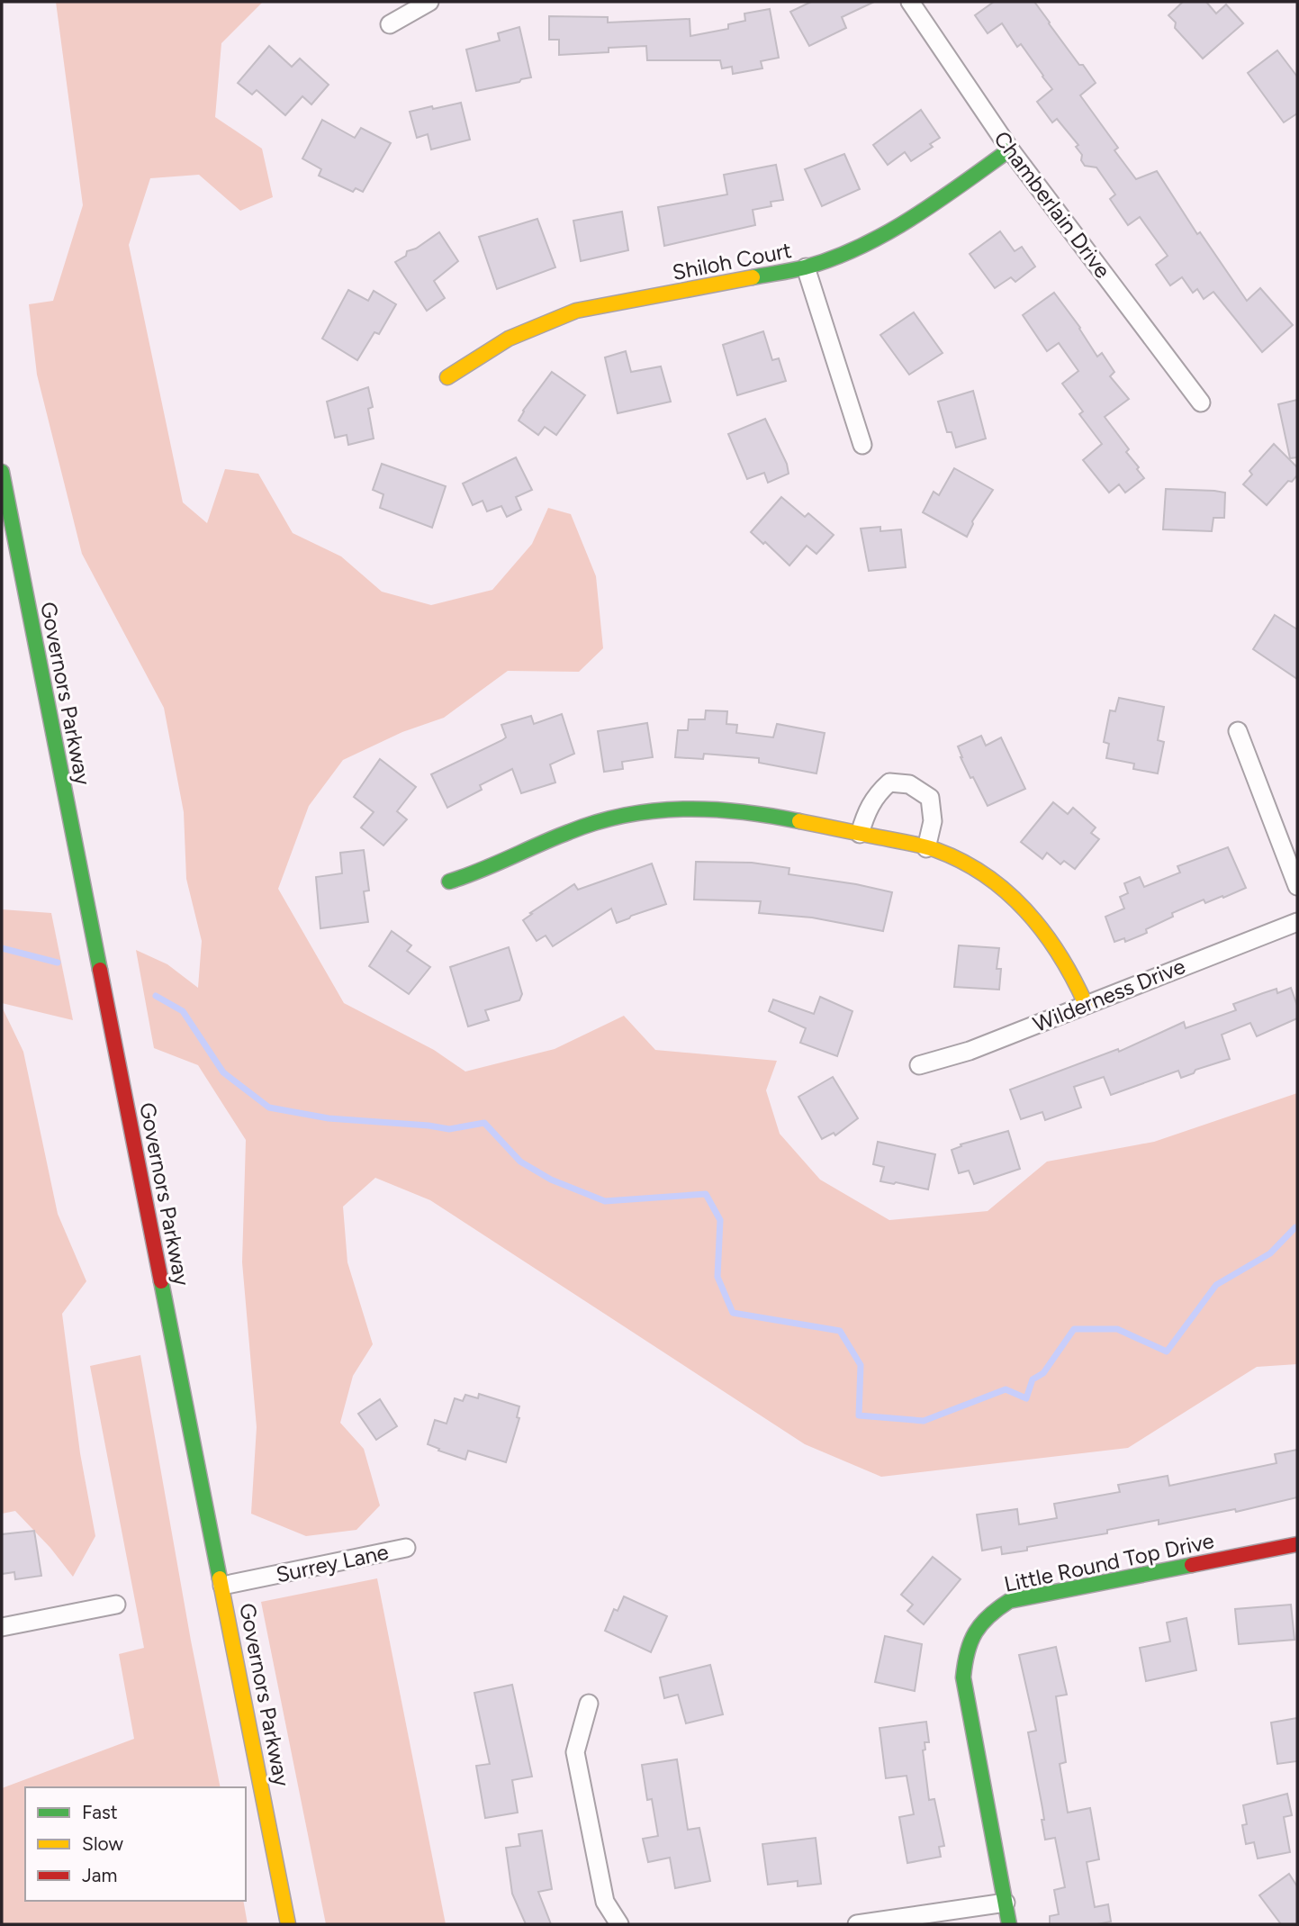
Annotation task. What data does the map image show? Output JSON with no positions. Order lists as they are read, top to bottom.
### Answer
{
  "streets": {
    "street": [
      "Chamberlain Drive",
      "Shiloh Court",
      "Governors Parkway",
      "Wilderness Drive",
      "Little Round Top Drive",
      "Surrey Lane"
    ]
  },
  "crossings": [
    ["Chamberlain Drive", "Shiloh Court"],
    ["Governors Parkway", "Surrey Lane"]
  ],
  "legend": ["Fast", "Slow", "Jam"]
}
